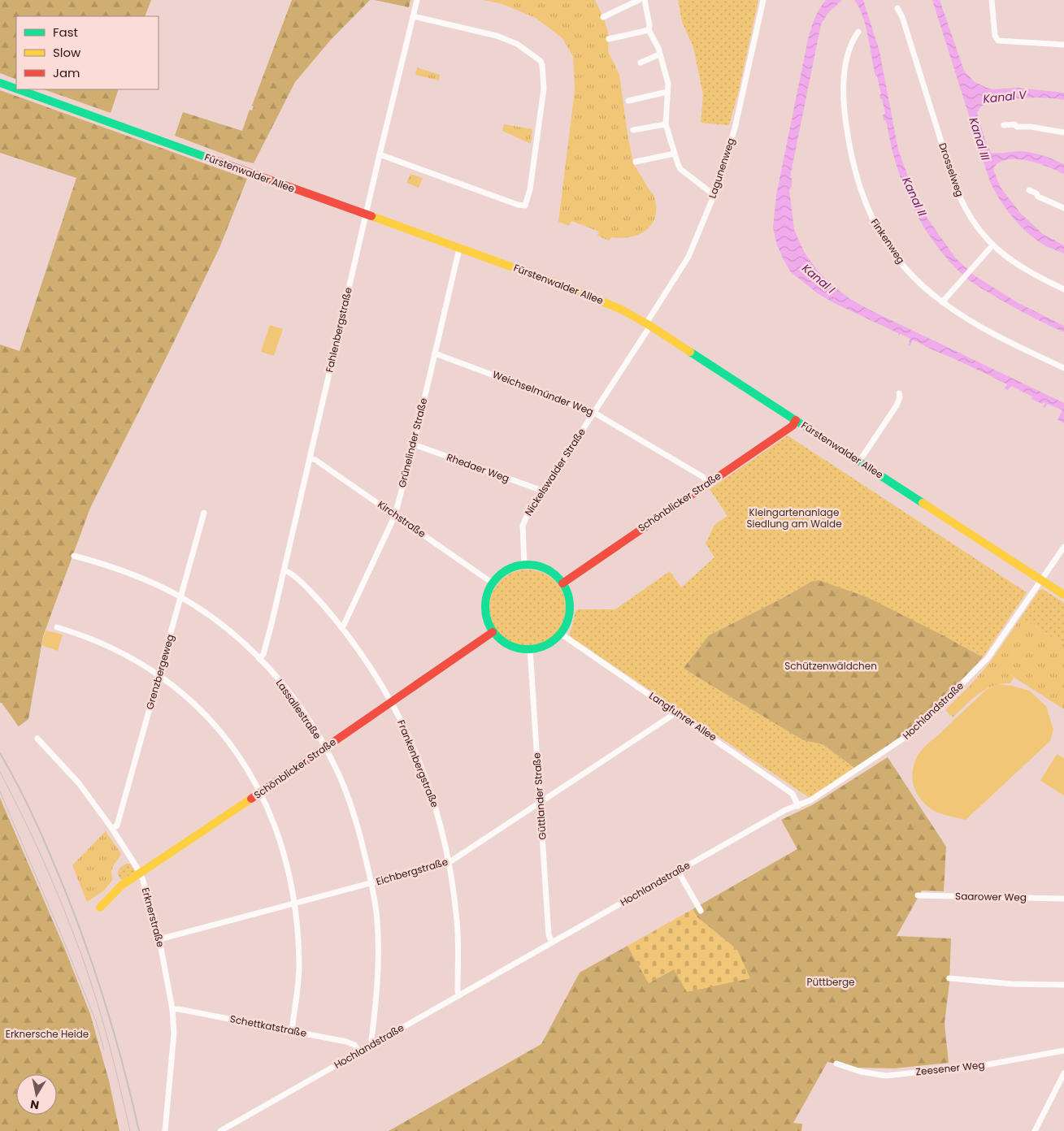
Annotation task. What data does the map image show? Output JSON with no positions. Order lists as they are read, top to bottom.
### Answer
{
  "streets": {
    "main road": ["Fürstenwalder Allee", "Schönblicker Straße"],
    "street": [
      "Lagunenweg",
      "Drosselweg",
      "Finkenweg",
      "Fahlenbergstraße",
      "Weichselmünder Weg",
      "Grünelinder Straße",
      "Rhedaer Weg",
      "Nickelswalder Straße",
      "Kirchstraße",
      "Grenzbergeweg",
      "Lassallestraße",
      "Hochlandstraße",
      "Langfuhrer Allee",
      "Frankenbergstraße",
      "Güttlander Straße",
      "Eichbergstraße",
      "Saarower Weg",
      "Erknerstraße",
      "Schettkatstraße",
      "Zeesener Weg"
    ]
  },
  "crossings": [
    ["Lagunenweg", "Fürstenwalder Allee"],
    ["Lagunenweg", "Nickelswalder Straße"],
    ["Fürstenwalder Allee", "Fahlenbergstraße"],
    ["Fürstenwalder Allee", "Grünelinder Straße"],
    ["Fürstenwalder Allee", "Nickelswalder Straße"],
    ["Fürstenwalder Allee", "Schönblicker Straße"],
    ["Fürstenwalder Allee", "Hochlandstraße"],
    ["Fahlenbergstraße", "Kirchstraße"],
    ["Fahlenbergstraße", "Lassallestraße"],
    ["Fahlenbergstraße", "Frankenbergstraße"],
    ["Weichselmünder Weg", "Grünelinder Straße"],
    ["Weichselmünder Weg", "Nickelswalder Straße"],
    ["Weichselmünder Weg", "Schönblicker Straße"],
    ["Grünelinder Straße", "Rhedaer Weg"],
    ["Grünelinder Straße", "Kirchstraße"],
    ["Grünelinder Straße", "Frankenbergstraße"],
    ["Rhedaer Weg", "Nickelswalder Straße"],
    ["Nickelswalder Straße", "Schönblicker Straße"],
    ["Nickelswalder Straße", "Kirchstraße"],
    ["Nickelswalder Straße", "Langfuhrer Allee"],
    ["Nickelswalder Straße", "Güttlander Straße"],
    ["Schönblicker Straße", "Kirchstraße"],
    ["Schönblicker Straße", "Lassallestraße"],
    ["Schönblicker Straße", "Langfuhrer Allee"],
    ["Schönblicker Straße", "Frankenbergstraße"],
    ["Schönblicker Straße", "Güttlander Straße"],
    ["Schönblicker Straße", "Erknerstraße"],
    ["Kirchstraße", "Langfuhrer Allee"],
    ["Kirchstraße", "Güttlander Straße"],
    ["Grenzbergeweg", "Lassallestraße"],
    ["Grenzbergeweg", "Erknerstraße"],
    ["Lassallestraße", "Hochlandstraße"],
    ["Lassallestraße", "Eichbergstraße"],
    ["Hochlandstraße", "Langfuhrer Allee"],
    ["Hochlandstraße", "Frankenbergstraße"],
    ["Hochlandstraße", "Güttlander Straße"],
    ["Hochlandstraße", "Schettkatstraße"],
    ["Langfuhrer Allee", "Güttlander Straße"],
    ["Langfuhrer Allee", "Eichbergstraße"],
    ["Frankenbergstraße", "Eichbergstraße"],
    ["Güttlander Straße", "Eichbergstraße"],
    ["Eichbergstraße", "Erknerstraße"],
    ["Erknerstraße", "Schettkatstraße"]
  ],
  "water": [
    "Kanal V",
    "Kanal III",
    "Kanal II",
    "Kanal I"
  ],
  "parks": [
    "Kleingartenanlage Siedlung am Walde",
    "Schützenwäldchen",
    "Püttberge",
    "Erknersche Heide"
  ],
  "legend": ["Fast", "Slow", "Jam"],
  "north": "bottom"
}
